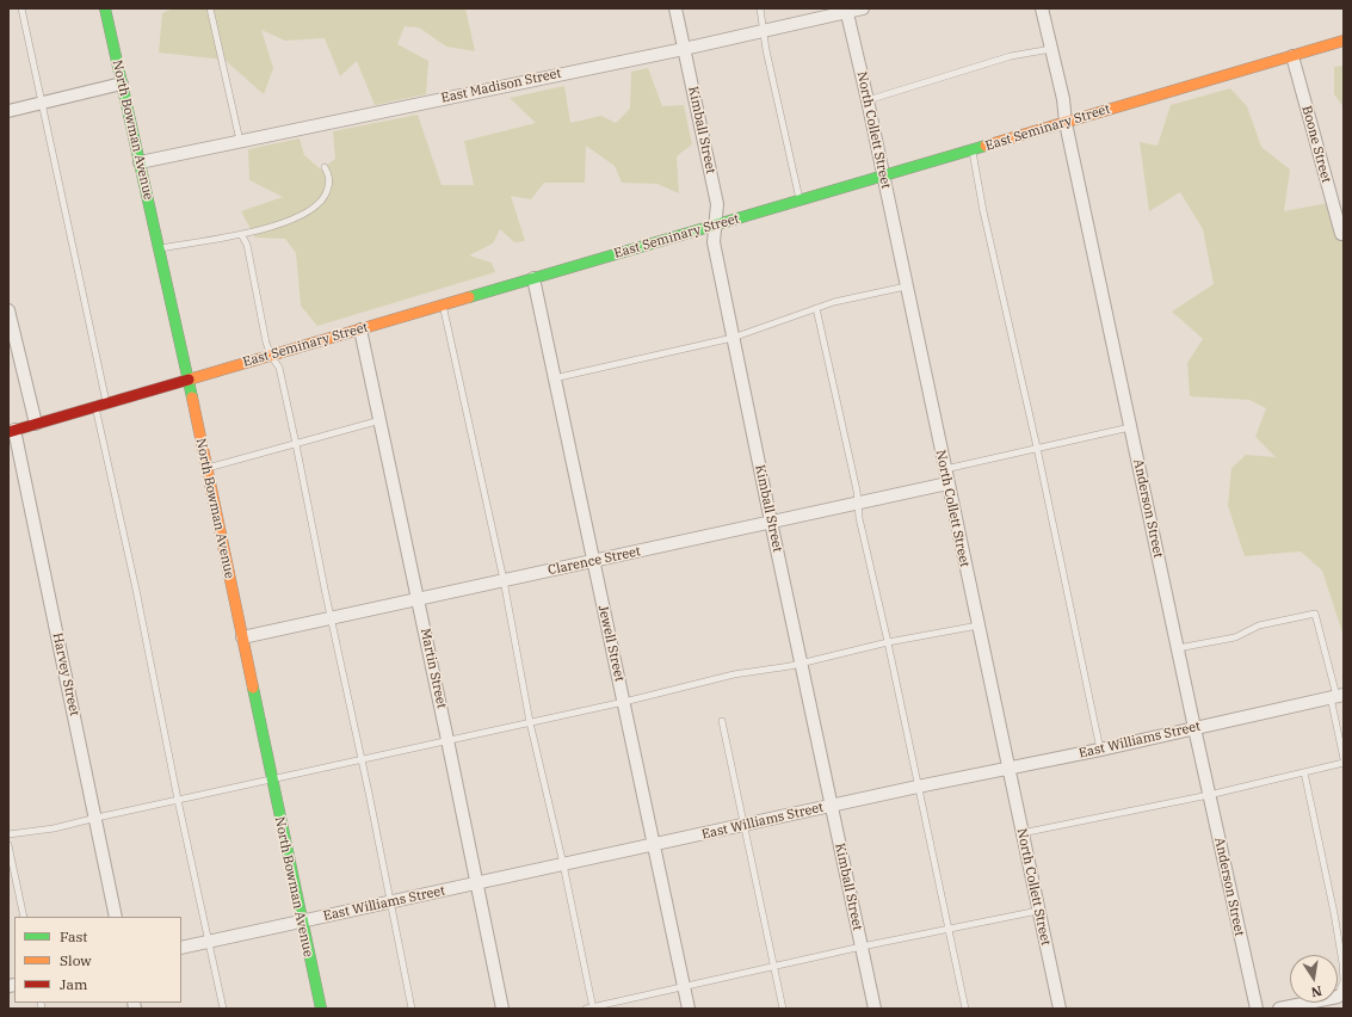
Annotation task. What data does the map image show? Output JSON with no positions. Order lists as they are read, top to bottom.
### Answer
{
  "streets": {
    "street": [
      "East Madison Street",
      "East Seminary Street",
      "North Bowman Avenue",
      "Kimball Street",
      "North Collett Street",
      "Boone Street",
      "Anderson Street",
      "Clarence Street",
      "Jewell Street",
      "Martin Street",
      "Harvey Street",
      "East Williams Street"
    ]
  },
  "crossings": [
    ["East Madison Street", "North Bowman Avenue"],
    ["East Madison Street", "Kimball Street"],
    ["East Madison Street", "North Collett Street"],
    ["East Seminary Street", "North Bowman Avenue"],
    ["East Seminary Street", "Kimball Street"],
    ["East Seminary Street", "North Collett Street"],
    ["East Seminary Street", "Boone Street"],
    ["East Seminary Street", "Anderson Street"],
    ["East Seminary Street", "Jewell Street"],
    ["East Seminary Street", "Martin Street"],
    ["East Seminary Street", "Harvey Street"],
    ["North Bowman Avenue", "Clarence Street"],
    ["North Bowman Avenue", "East Williams Street"],
    ["Kimball Street", "Clarence Street"],
    ["Kimball Street", "East Williams Street"],
    ["North Collett Street", "Clarence Street"],
    ["North Collett Street", "East Williams Street"],
    ["Anderson Street", "East Williams Street"],
    ["Clarence Street", "Jewell Street"],
    ["Clarence Street", "Martin Street"],
    ["Jewell Street", "East Williams Street"],
    ["Martin Street", "East Williams Street"]
  ],
  "legend": ["Fast", "Slow", "Jam"],
  "north": "bottom"
}
